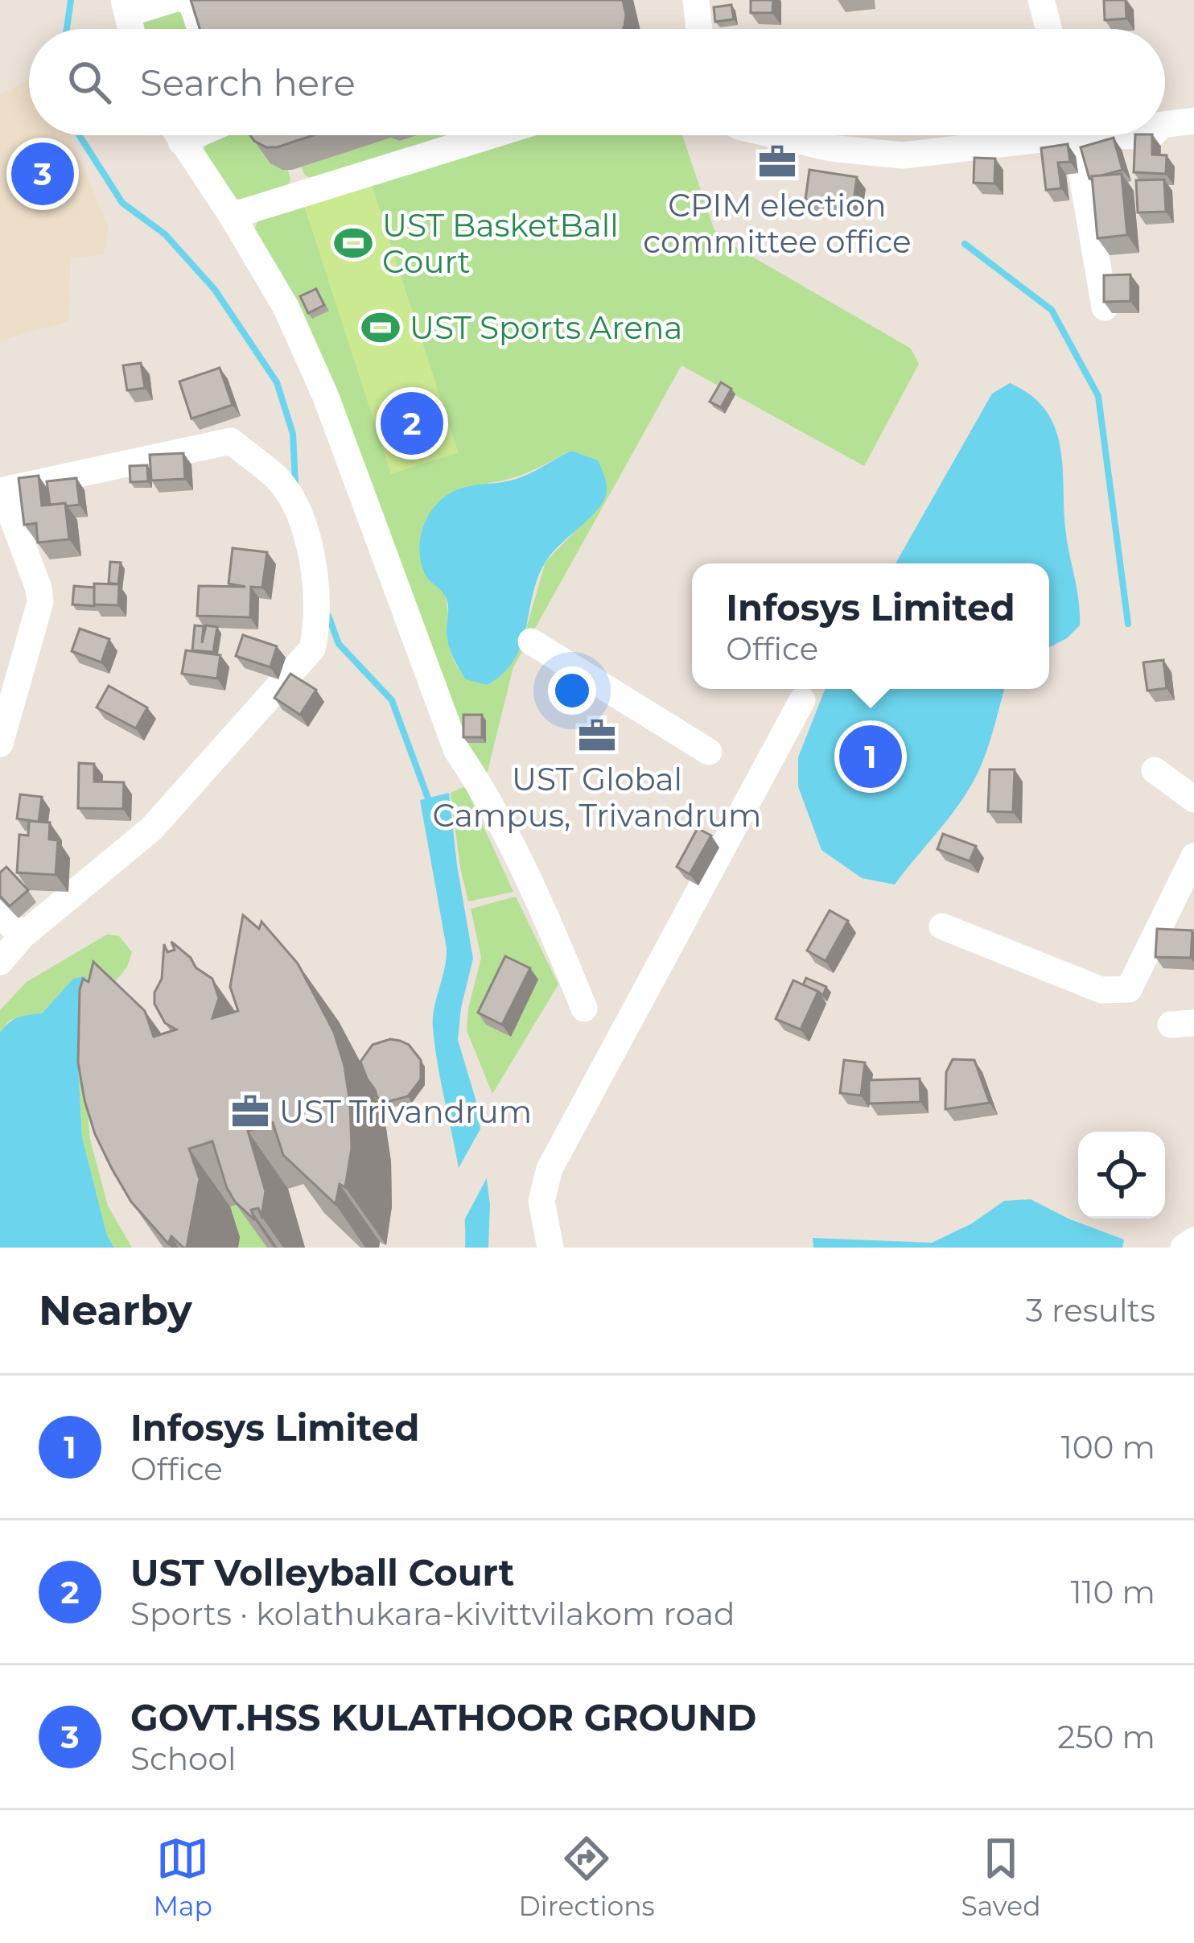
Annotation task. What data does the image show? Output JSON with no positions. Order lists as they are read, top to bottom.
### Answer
{
  "places": {
    "office": ["CPIM election committee office", "UST Global Campus, Trivandrum", "UST Trivandrum"],
    "sports": ["UST BasketBall Court", "UST Sports Arena"]
  },
  "page": {
    "search": "Search here",
    "pins": ["3", "2", "1"],
    "popup": ["Infosys Limited", "Office"],
    "heading": ["Nearby", "3 results"],
    "list": [
      {
        "mark": "1",
        "name": "Infosys Limited",
        "note": "Office",
        "value": "100 m"
      },
      {
        "mark": "2",
        "name": "UST Volleyball Court",
        "note": "Sports · kolathukara-kivittvilakom road",
        "value": "110 m"
      },
      {
        "mark": "3",
        "name": "GOVT.HSS KULATHOOR GROUND",
        "note": "School",
        "value": "250 m"
      }
    ],
    "nav": ["Map", "Directions", "Saved"]
  }
}
